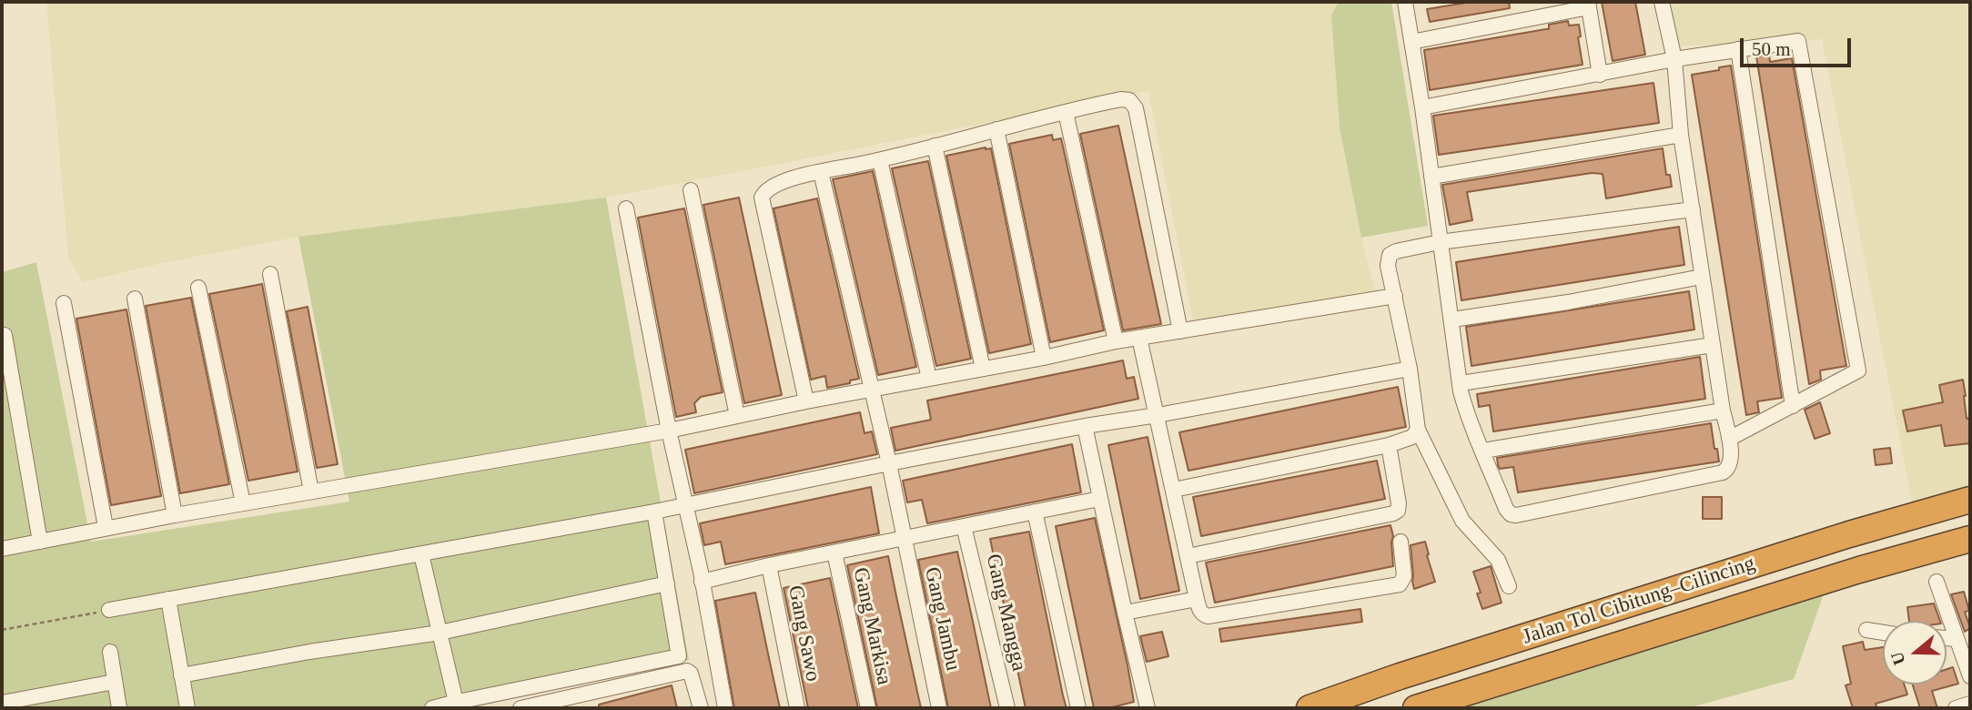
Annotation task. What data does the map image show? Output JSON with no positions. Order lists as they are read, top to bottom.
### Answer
{
  "streets": {
    "highway": ["Jalan Tol Cibitung–Cilincing"],
    "street": [
      "Gang Mangga",
      "Gang Jambu",
      "Gang Markisa",
      "Gang Sawo"
    ]
  },
  "scale_bar": "50 m",
  "north": "left"
}
